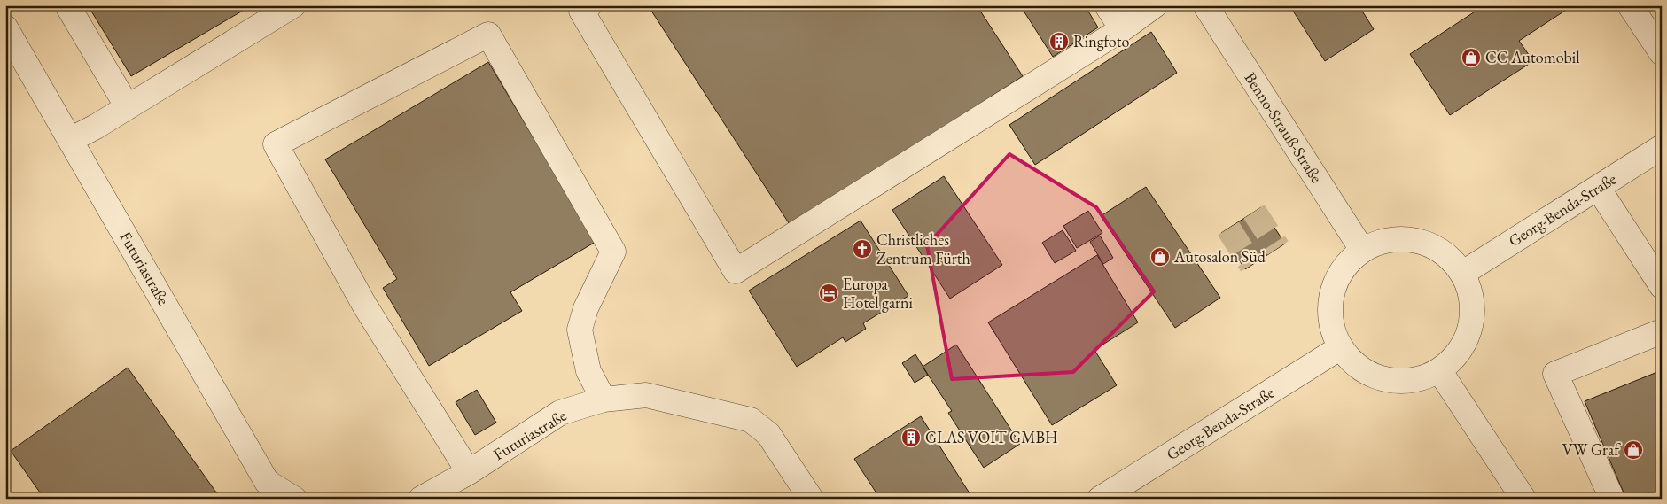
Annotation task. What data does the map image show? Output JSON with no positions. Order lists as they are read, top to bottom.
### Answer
{
  "streets": {
    "street": ["Benno-Strauß-Straße", "Georg-Benda-Straße", "Futuriastraße"]
  },
  "crossings": [
    ["Benno-Strauß-Straße", "Georg-Benda-Straße"]
  ],
  "places": {
    "building": ["Ringfoto", "GLAS VOIT GMBH"],
    "shop": ["CC Automobil", "Autosalon Süd", "VW Graf"],
    "church": ["Christliches Zentrum Fürth"],
    "hotel": ["Europa Hotel garni"]
  }
}
